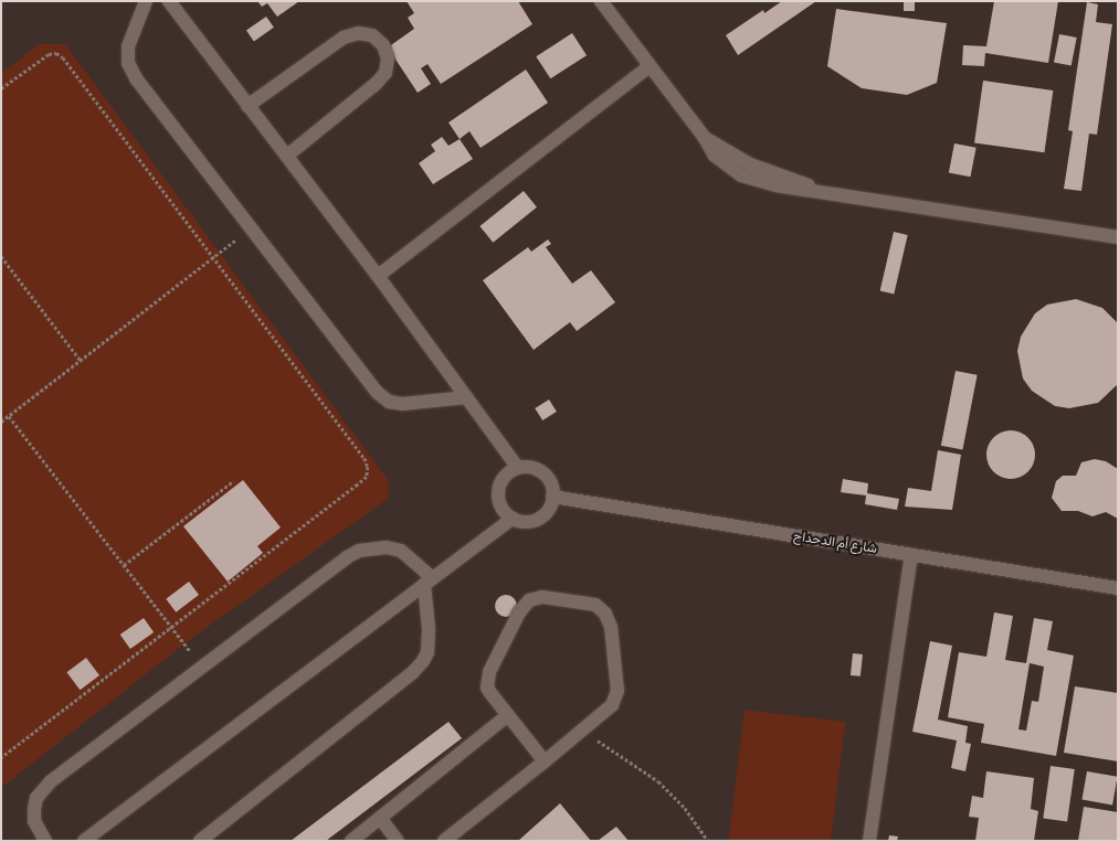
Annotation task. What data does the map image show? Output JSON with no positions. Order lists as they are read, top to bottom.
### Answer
{
  "streets": {
    "street": ["شارع أم الدحداح"]
  }
}
